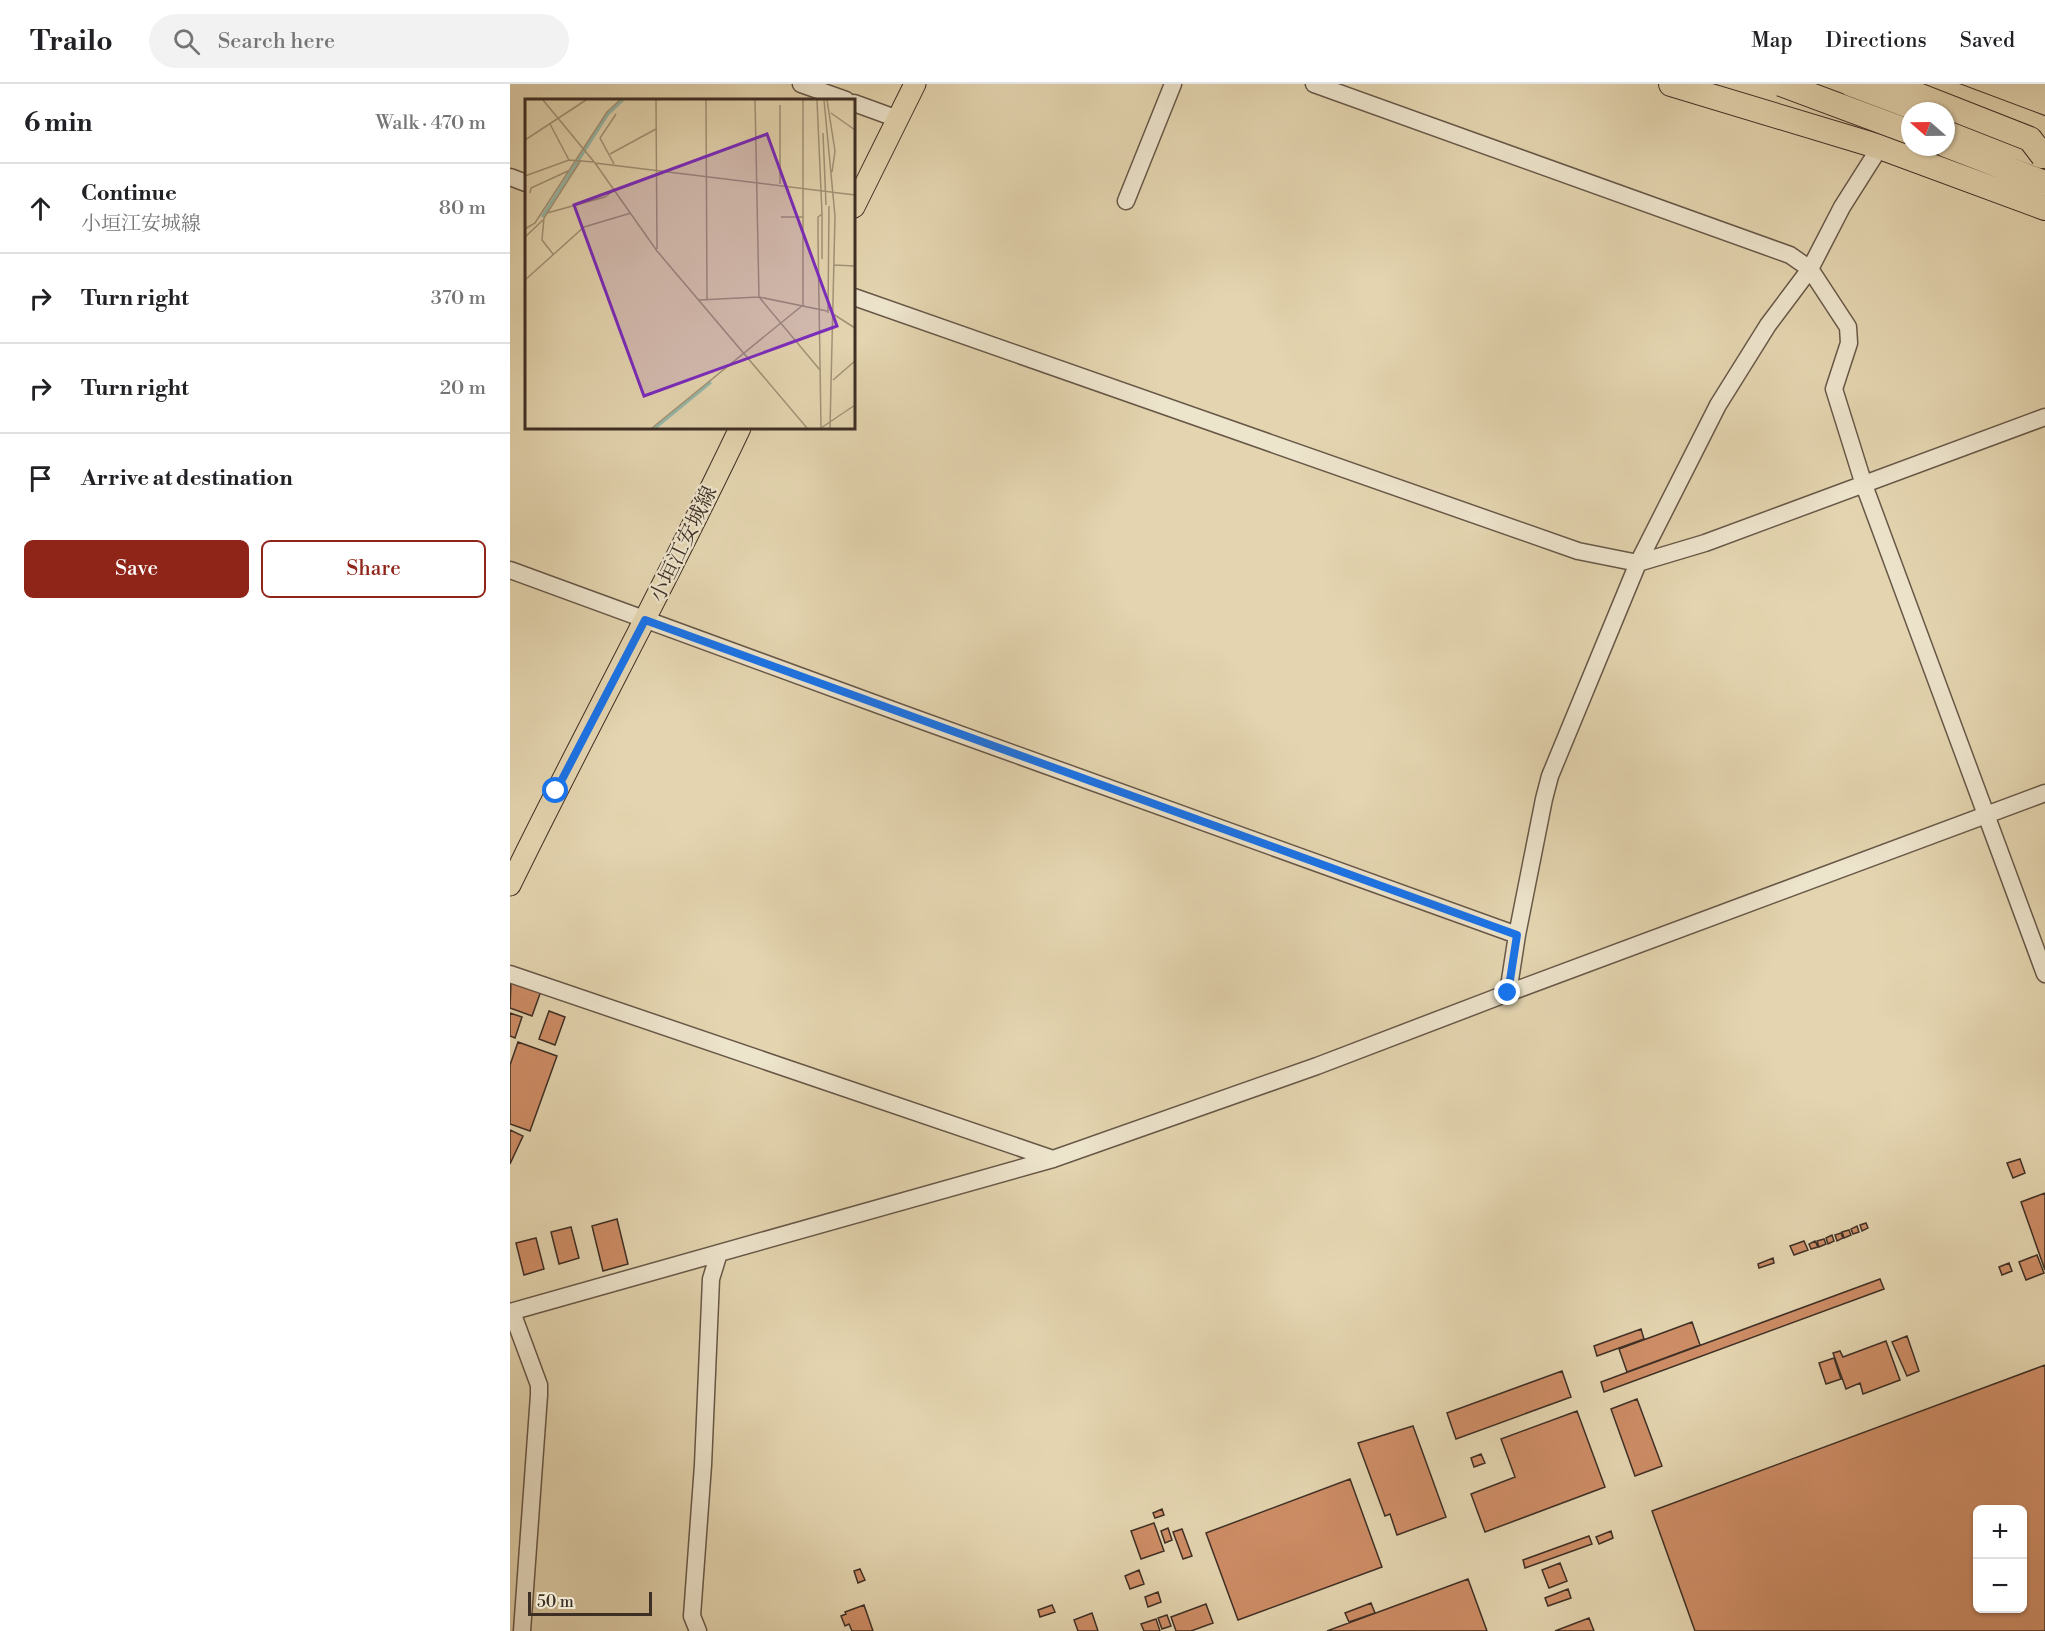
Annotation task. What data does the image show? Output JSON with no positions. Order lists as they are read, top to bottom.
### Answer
{
  "streets": {
    "main road": ["小垣江安城線"]
  },
  "scale_bar": "50 m",
  "north": "left",
  "page": {
    "header": "Trailo",
    "search": "Search here",
    "nav": ["Map", "Directions", "Saved"],
    "heading": ["6 min", "Walk · 470 m"],
    "list": [
      ["Continue", "小垣江安城線", "80 m"],
      ["Turn right", "370 m"],
      ["Turn right", "20 m"],
      "Arrive at destination"
    ],
    "buttons": ["Save", "Share"],
    "map_buttons": ["+", "−"],
    "scale": "50 m"
  }
}
